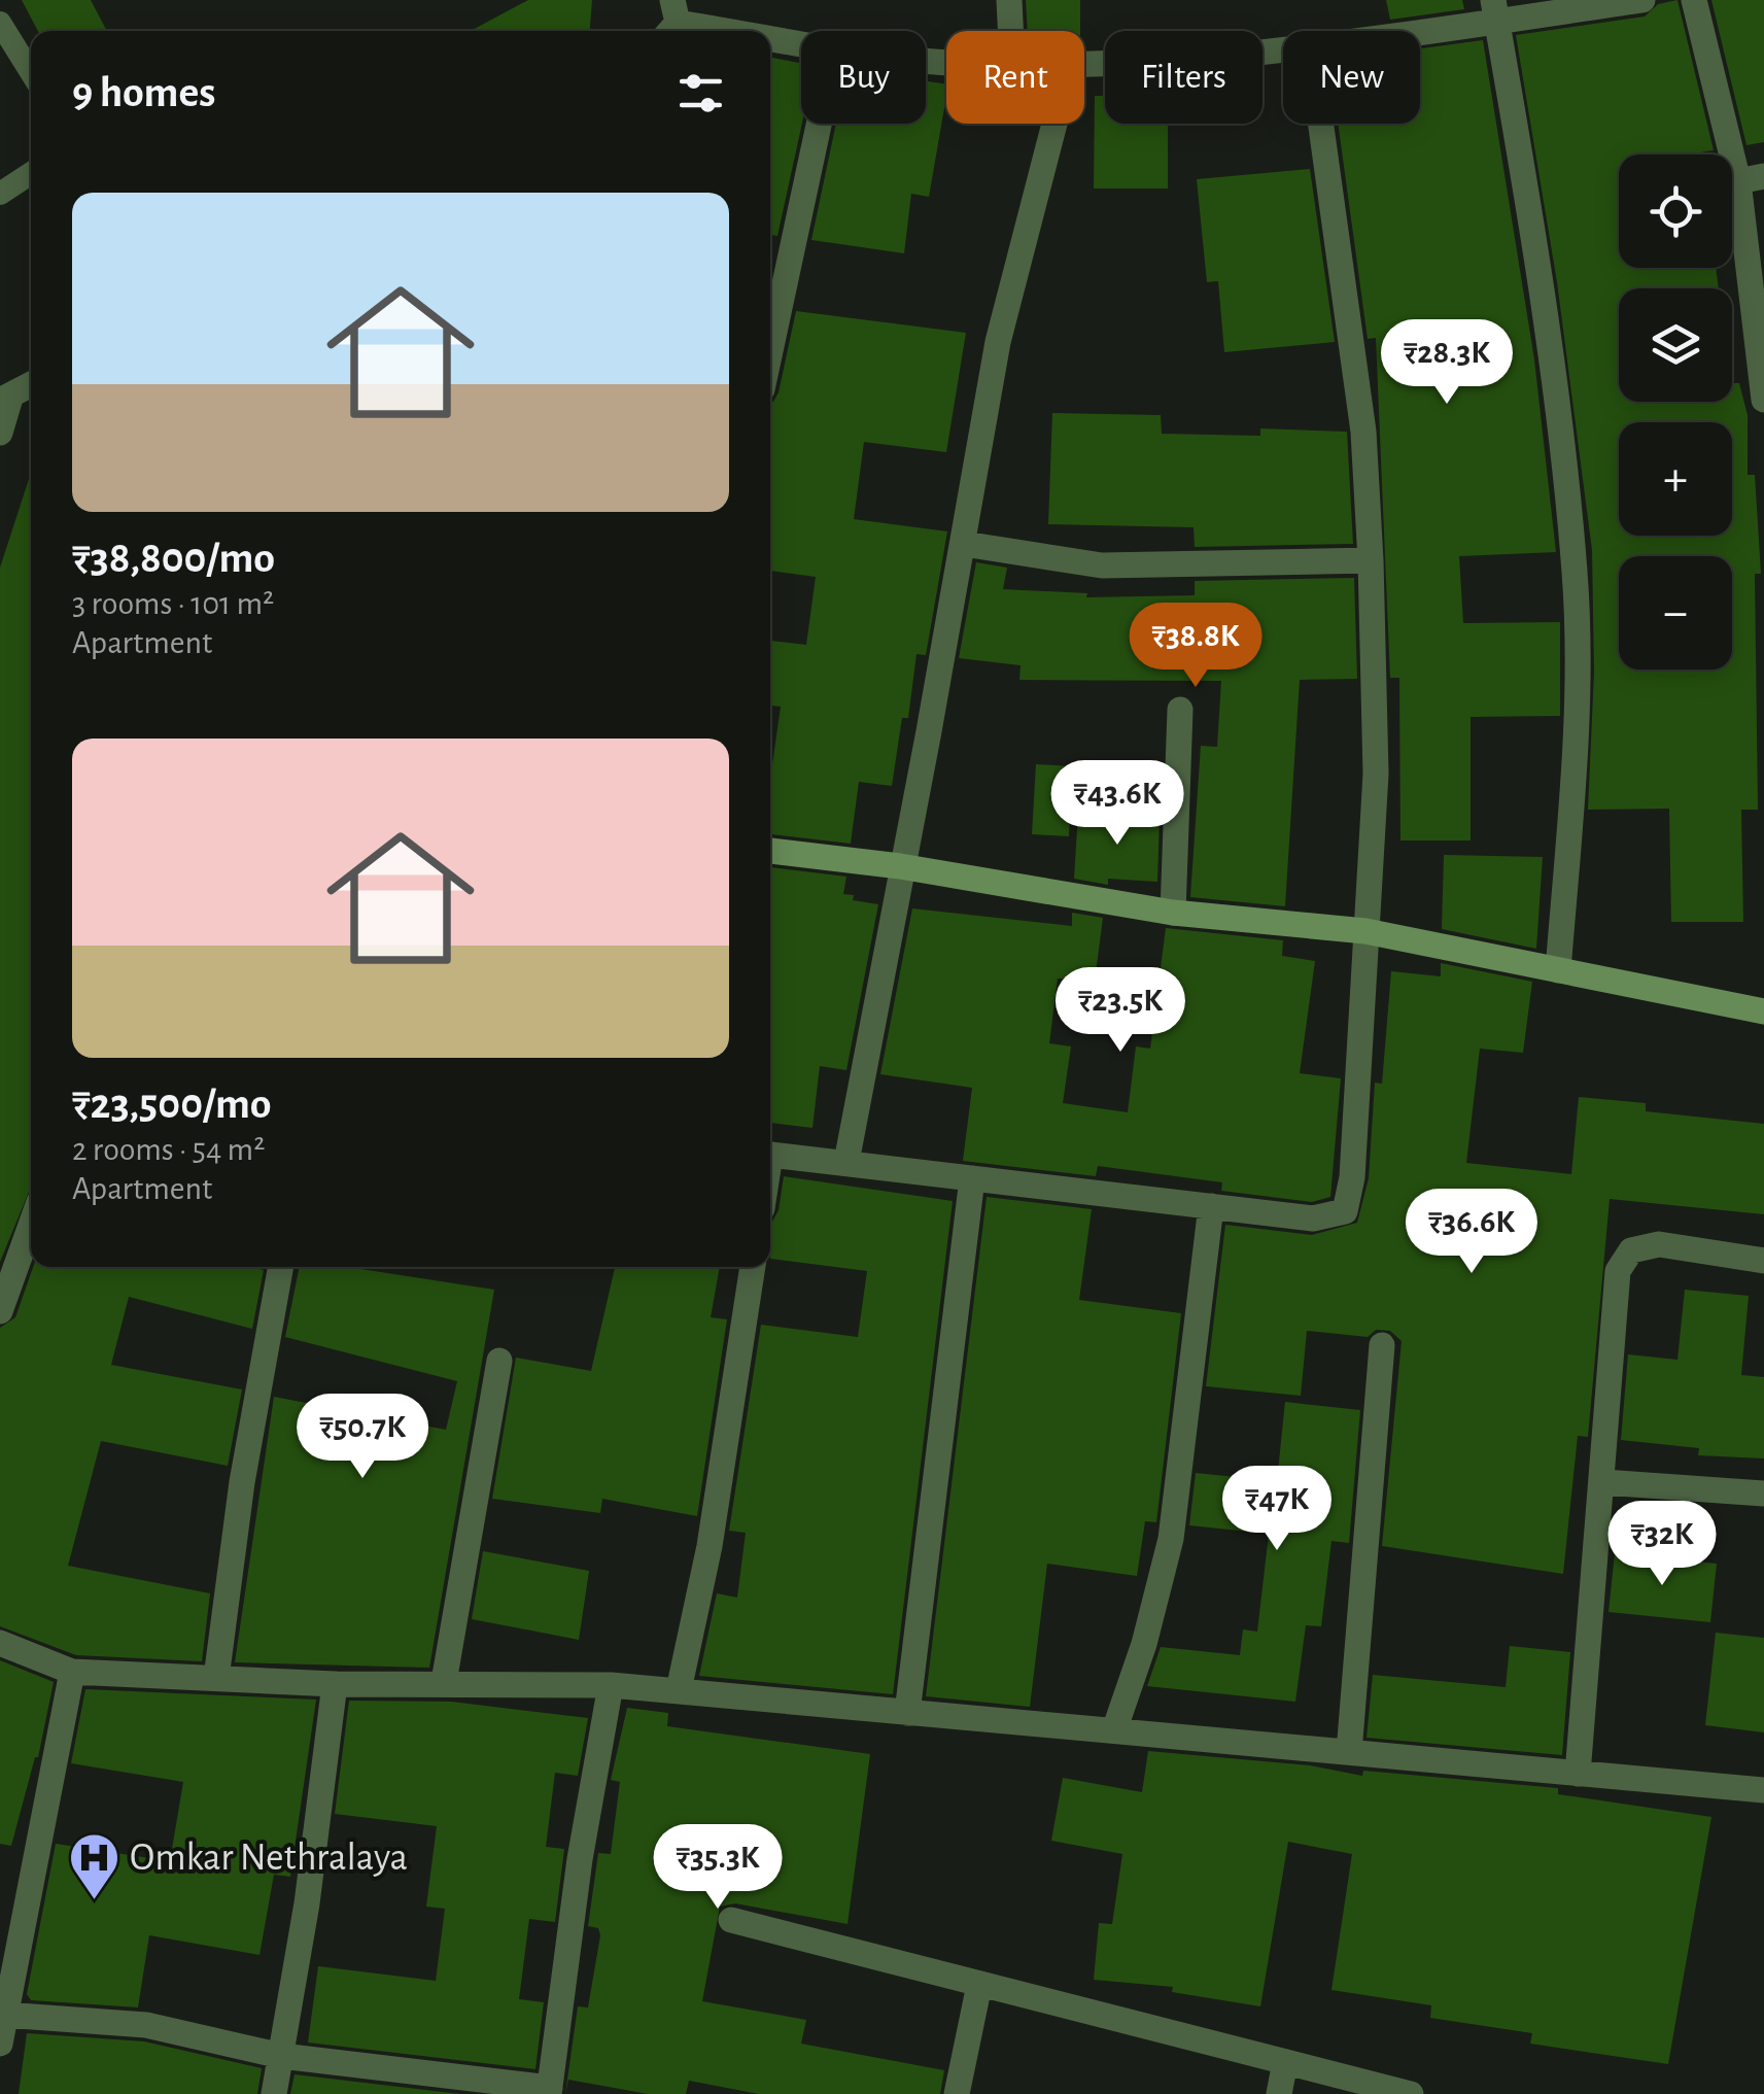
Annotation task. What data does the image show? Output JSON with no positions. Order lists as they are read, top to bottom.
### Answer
{
  "places": {
    "hospital": ["Omkar Nethralaya"]
  },
  "page": {
    "chip": [
      "Buy",
      "Rent",
      "Filters",
      "New"
    ],
    "heading": "9 homes",
    "map_buttons": ["+", "−"],
    "list": [
      {
        "name": "₹38,800/mo",
        "note": "3 rooms · 101 m² · Apartment"
      },
      {
        "name": "₹23,500/mo",
        "note": "2 rooms · 54 m² · Apartment"
      }
    ],
    "price": [
      "₹28.3K",
      "₹38.8K",
      "₹43.6K",
      "₹23.5K",
      "₹36.6K",
      "₹50.7K",
      "₹47K",
      "₹32K",
      "₹35.3K"
    ]
  }
}
